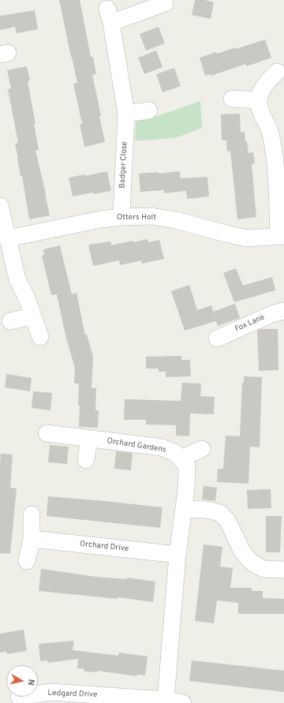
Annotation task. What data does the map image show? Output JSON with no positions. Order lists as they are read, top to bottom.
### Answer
{
  "streets": {
    "street": [
      "Badger Close",
      "Otters Holt",
      "Fox Lane",
      "Orchard Gardens",
      "Orchard Drive",
      "Ledgard Drive"
    ]
  },
  "crossings": [
    ["Badger Close", "Otters Holt"]
  ],
  "north": "right"
}
